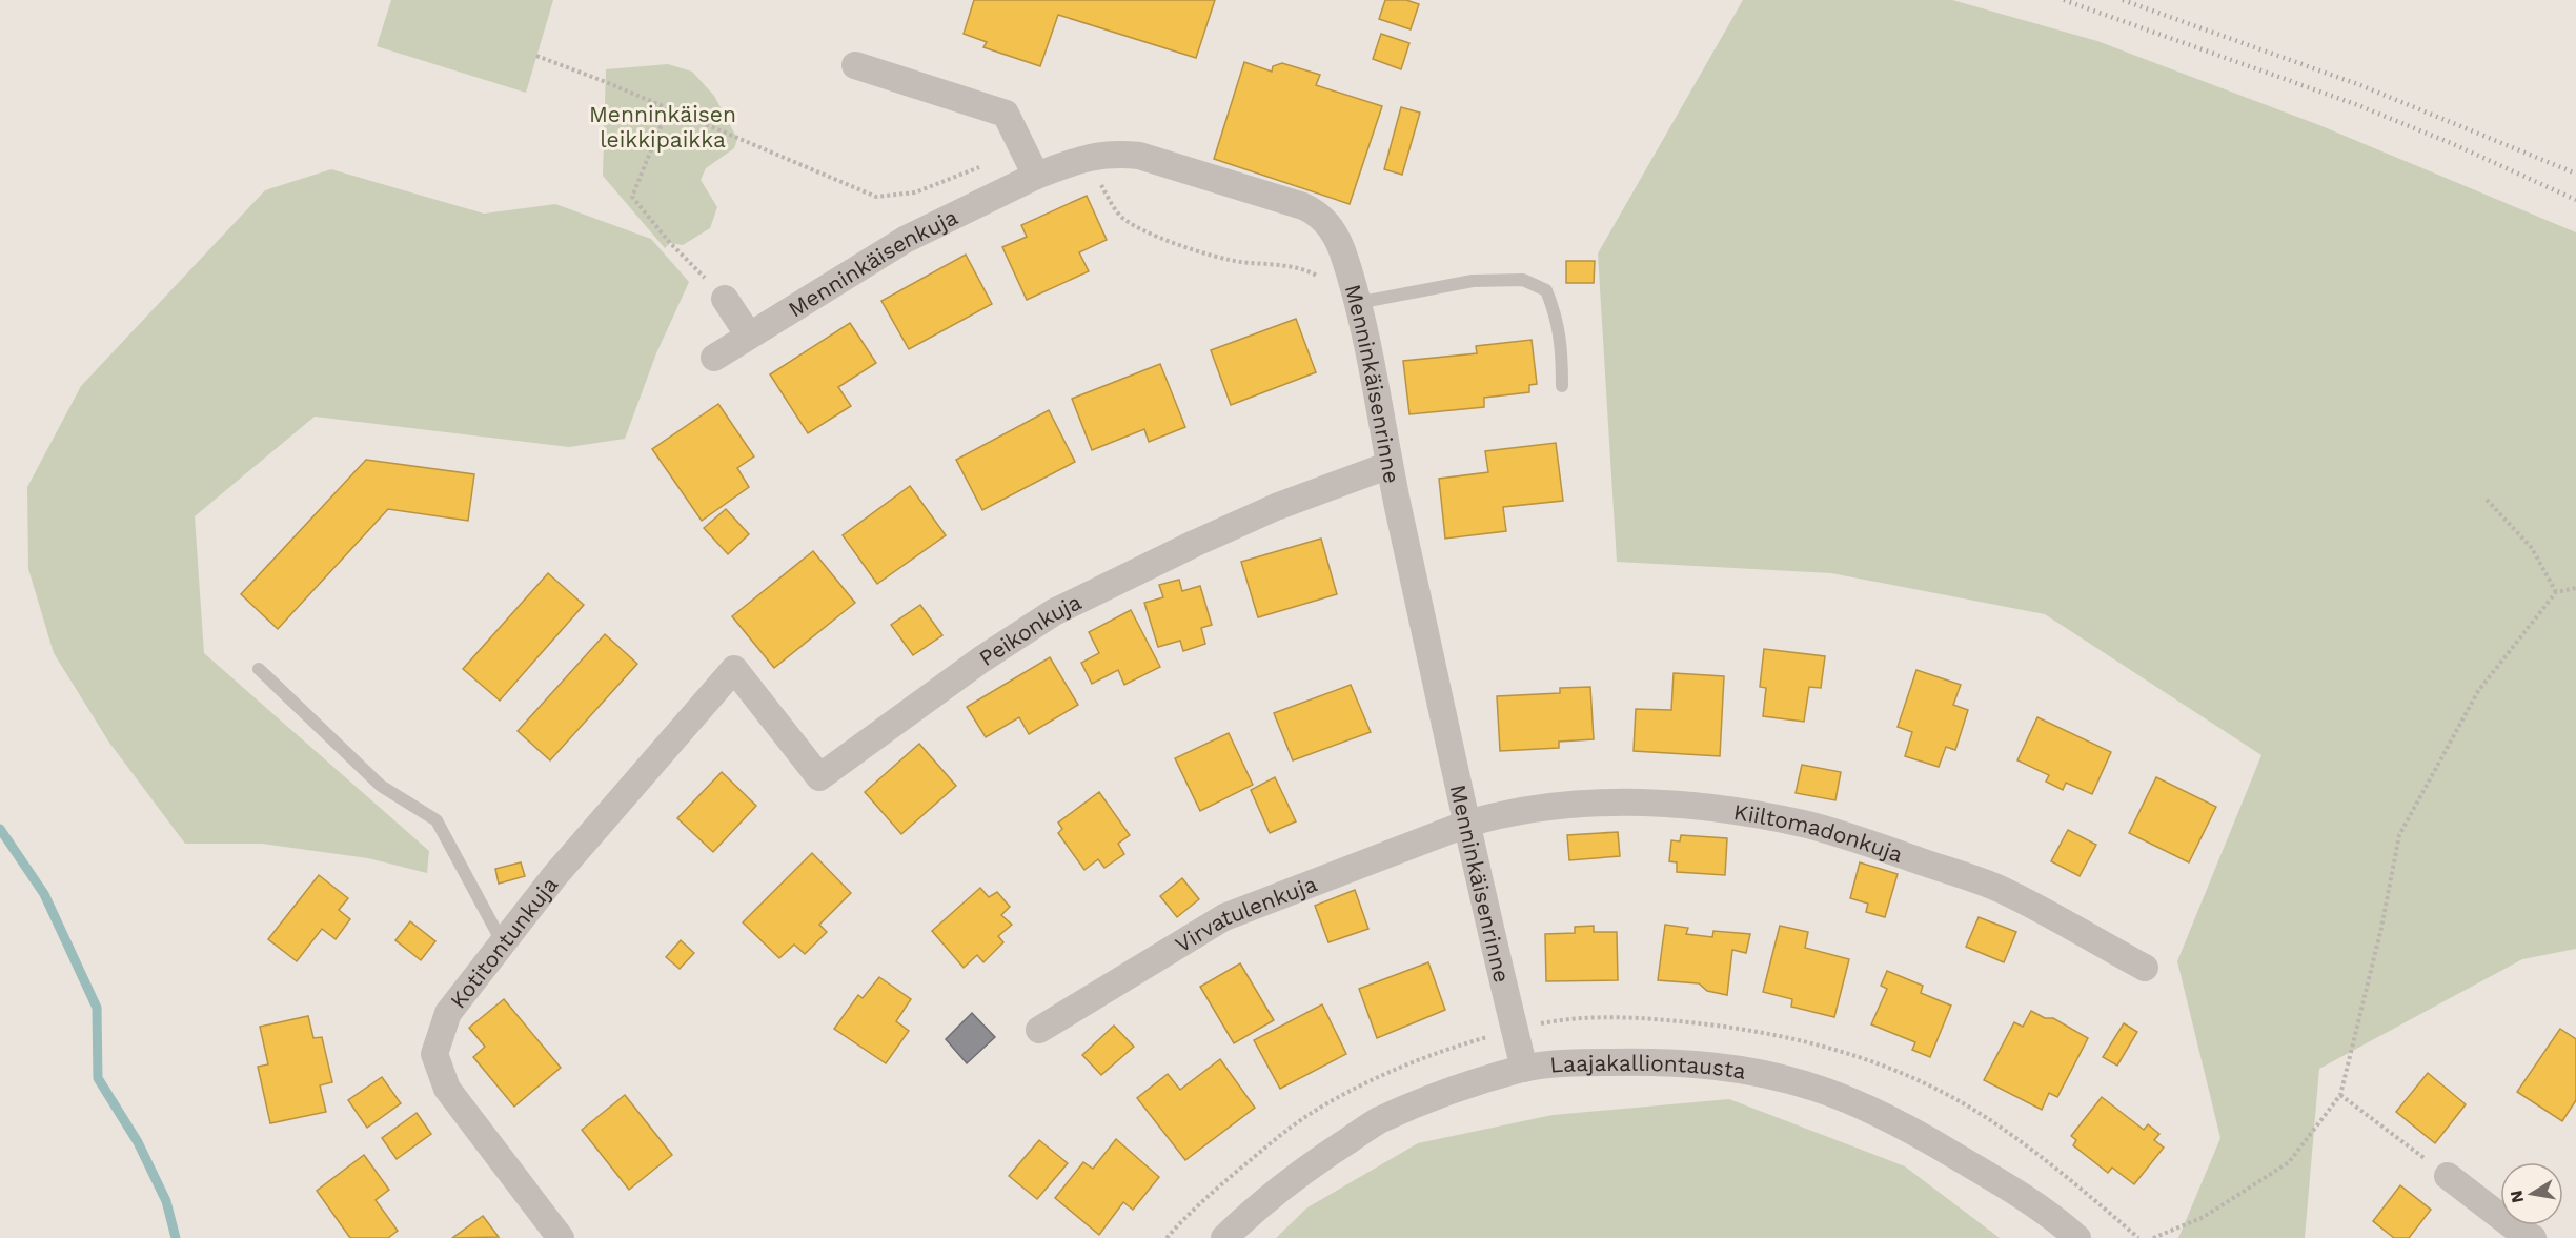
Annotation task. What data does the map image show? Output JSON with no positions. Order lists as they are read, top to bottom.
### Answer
{
  "streets": {
    "street": [
      "Menninkäisenkuja",
      "Menninkäisenrinne",
      "Peikonkuja",
      "Kiiltomadonkuja",
      "Virvatulenkuja",
      "Kotitontunkuja",
      "Laajakalliontausta"
    ]
  },
  "crossings": [
    ["Menninkäisenkuja", "Menninkäisenrinne"],
    ["Menninkäisenrinne", "Peikonkuja"],
    ["Menninkäisenrinne", "Kiiltomadonkuja"],
    ["Menninkäisenrinne", "Virvatulenkuja"],
    ["Menninkäisenrinne", "Laajakalliontausta"],
    ["Peikonkuja", "Kotitontunkuja"],
    ["Kiiltomadonkuja", "Virvatulenkuja"]
  ],
  "parks": ["Menninkäisen leikkipaikka"],
  "north": "left"
}
